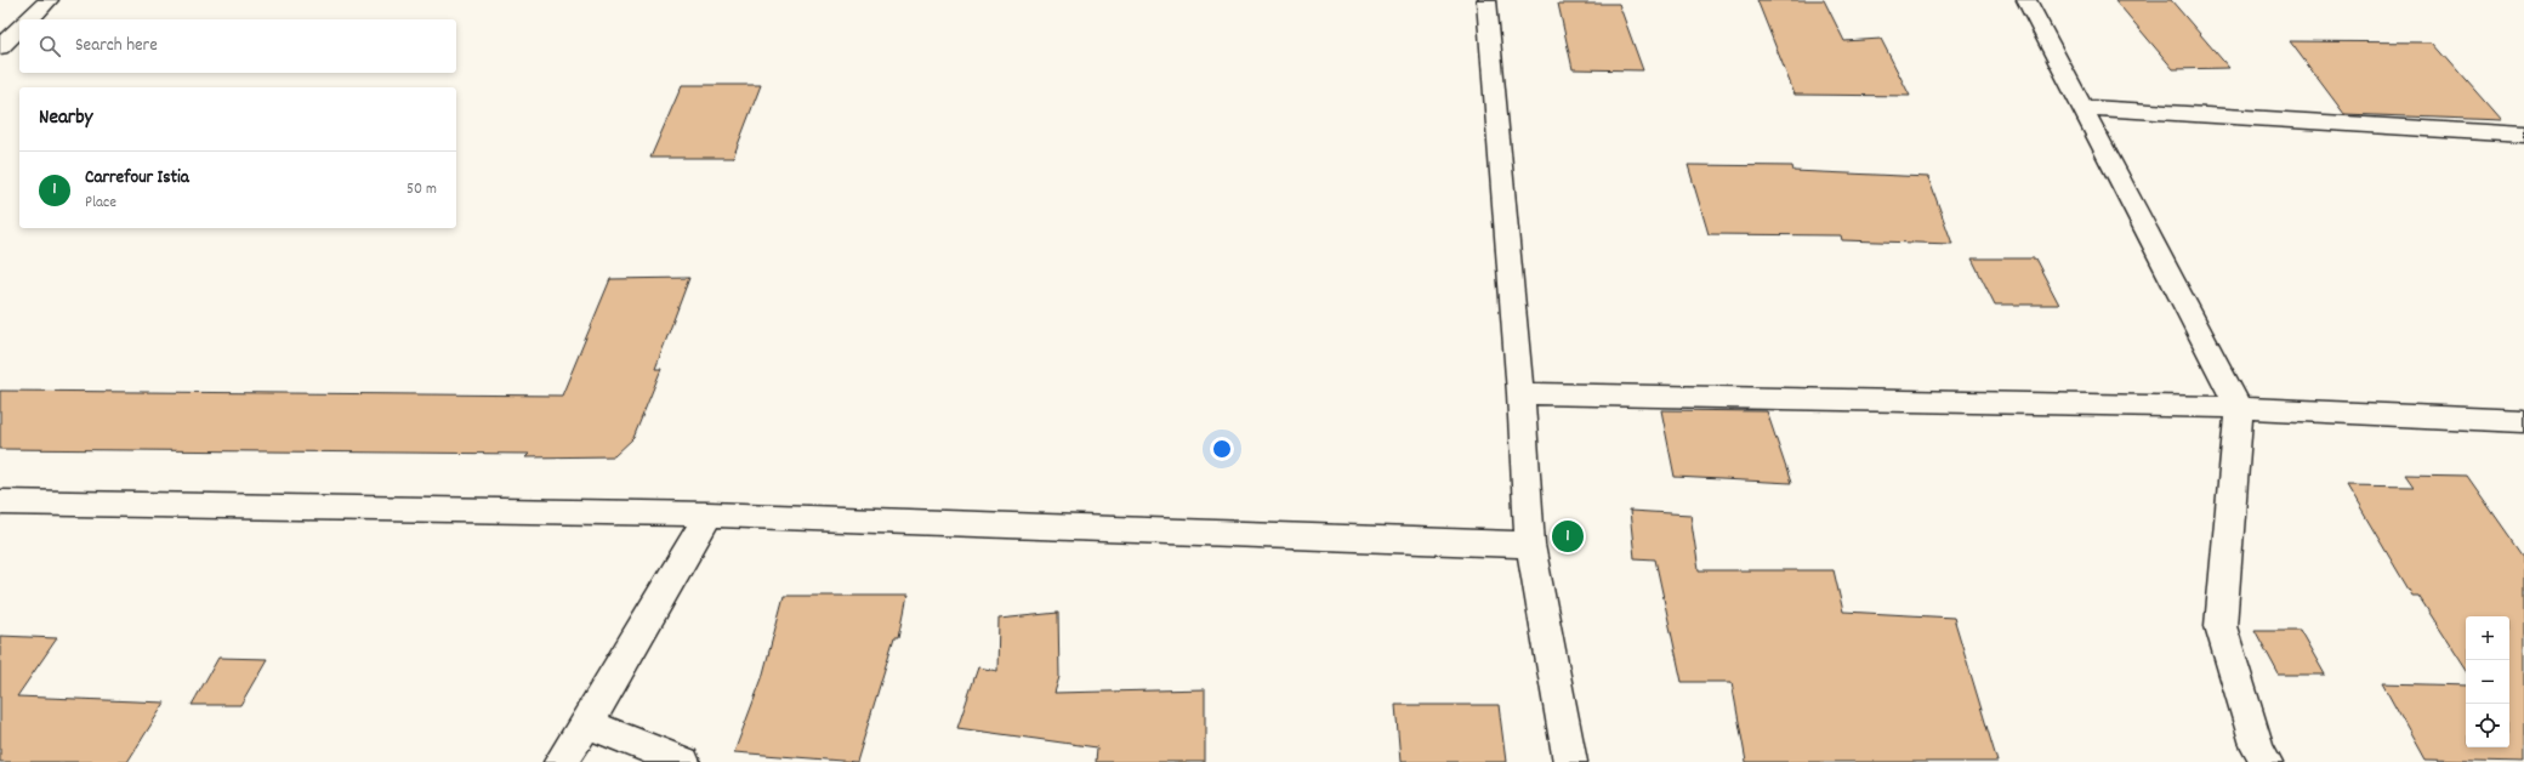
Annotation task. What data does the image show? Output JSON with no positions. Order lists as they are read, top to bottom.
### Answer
{
  "page": {
    "search": "Search here",
    "heading": "Nearby",
    "list": [
      {
        "mark": "1",
        "name": "Carrefour Istia",
        "note": "Place",
        "value": "50 m"
      }
    ],
    "pins": "1",
    "map_buttons": ["+", "−"]
  }
}
